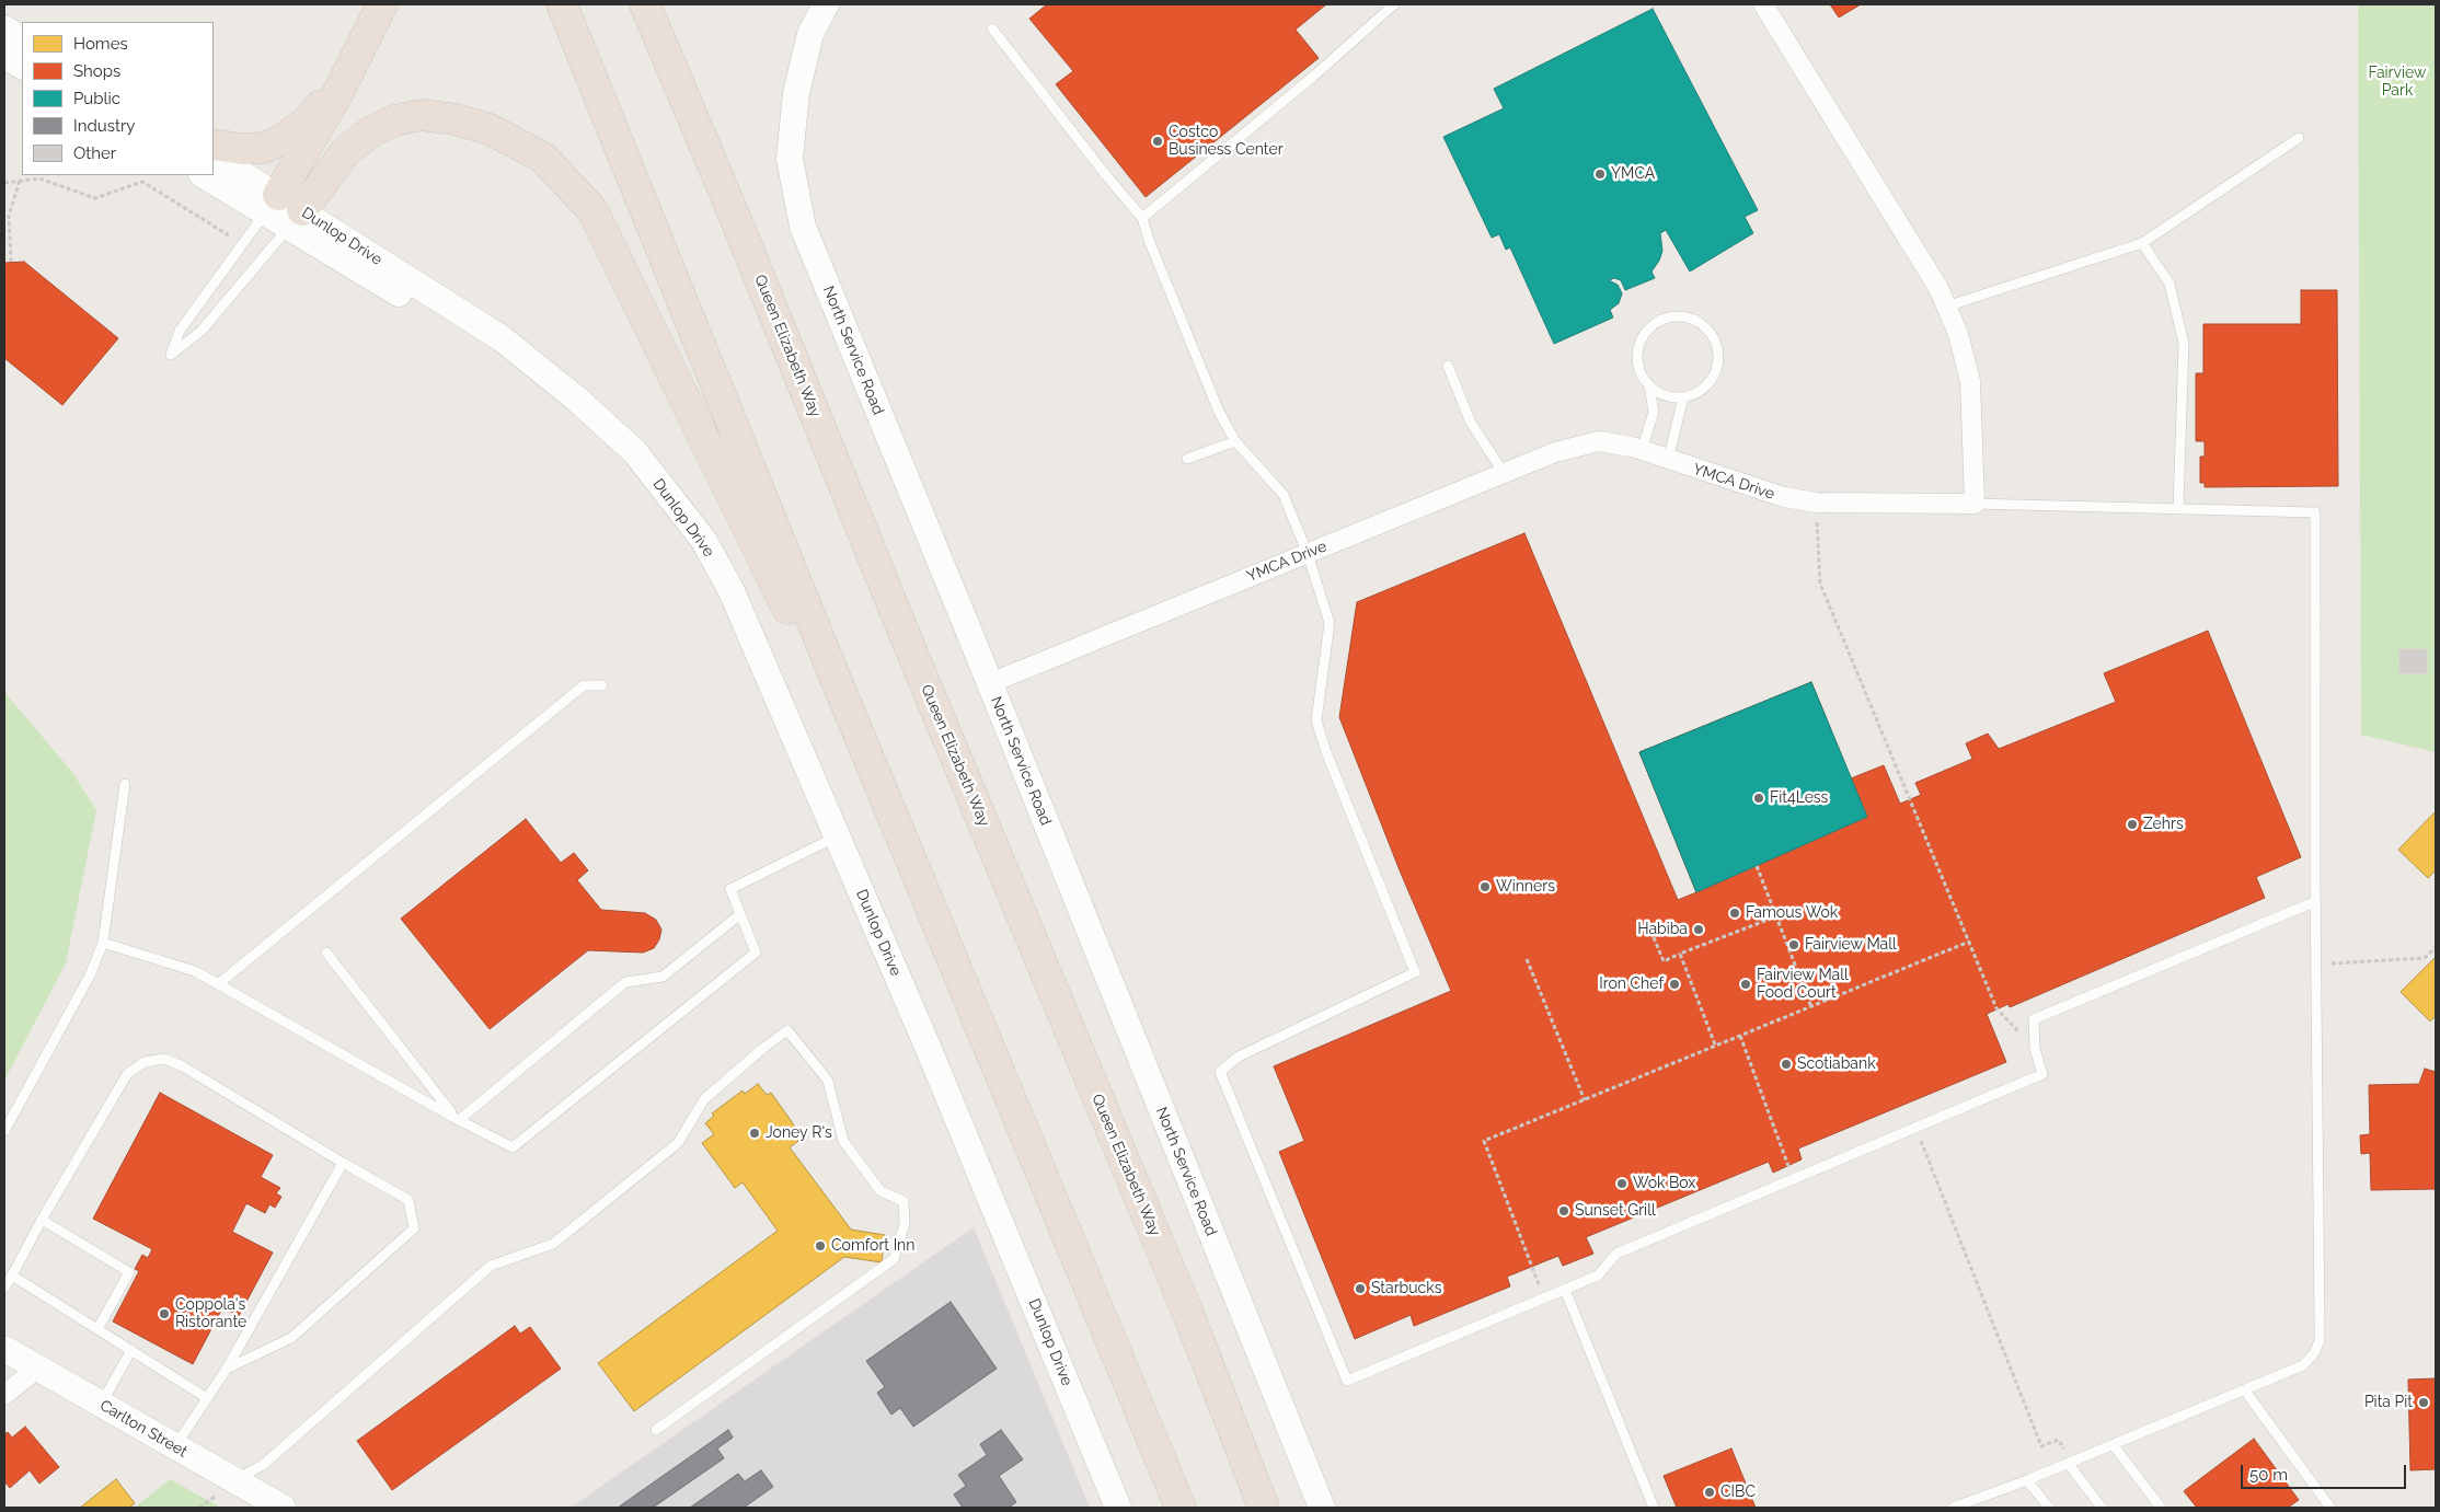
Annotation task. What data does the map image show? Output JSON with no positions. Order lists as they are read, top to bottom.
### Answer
{
  "streets": {
    "highway": ["Queen Elizabeth Way"],
    "street": [
      "Dunlop Drive",
      "North Service Road",
      "YMCA Drive",
      "Carlton Street"
    ]
  },
  "crossings": [
    ["North Service Road", "YMCA Drive"]
  ],
  "parks": ["Fairview Park"],
  "places": [
    "Costco Business Center",
    "YMCA",
    "Fit4Less",
    "Zehrs",
    "Winners",
    "Famous Wok",
    "Habiba",
    "Fairview Mall",
    "Iron Chef",
    "Fairview Mall Food Court",
    "Scotiabank",
    "Joney R's",
    "Wok Box",
    "Sunset Grill",
    "Comfort Inn",
    "Starbucks",
    "Coppola's Ristorante",
    "Pita Pit",
    "CIBC"
  ],
  "legend": [
    "Homes",
    "Shops",
    "Public",
    "Industry",
    "Other"
  ],
  "scale_bar": "50 m"
}
